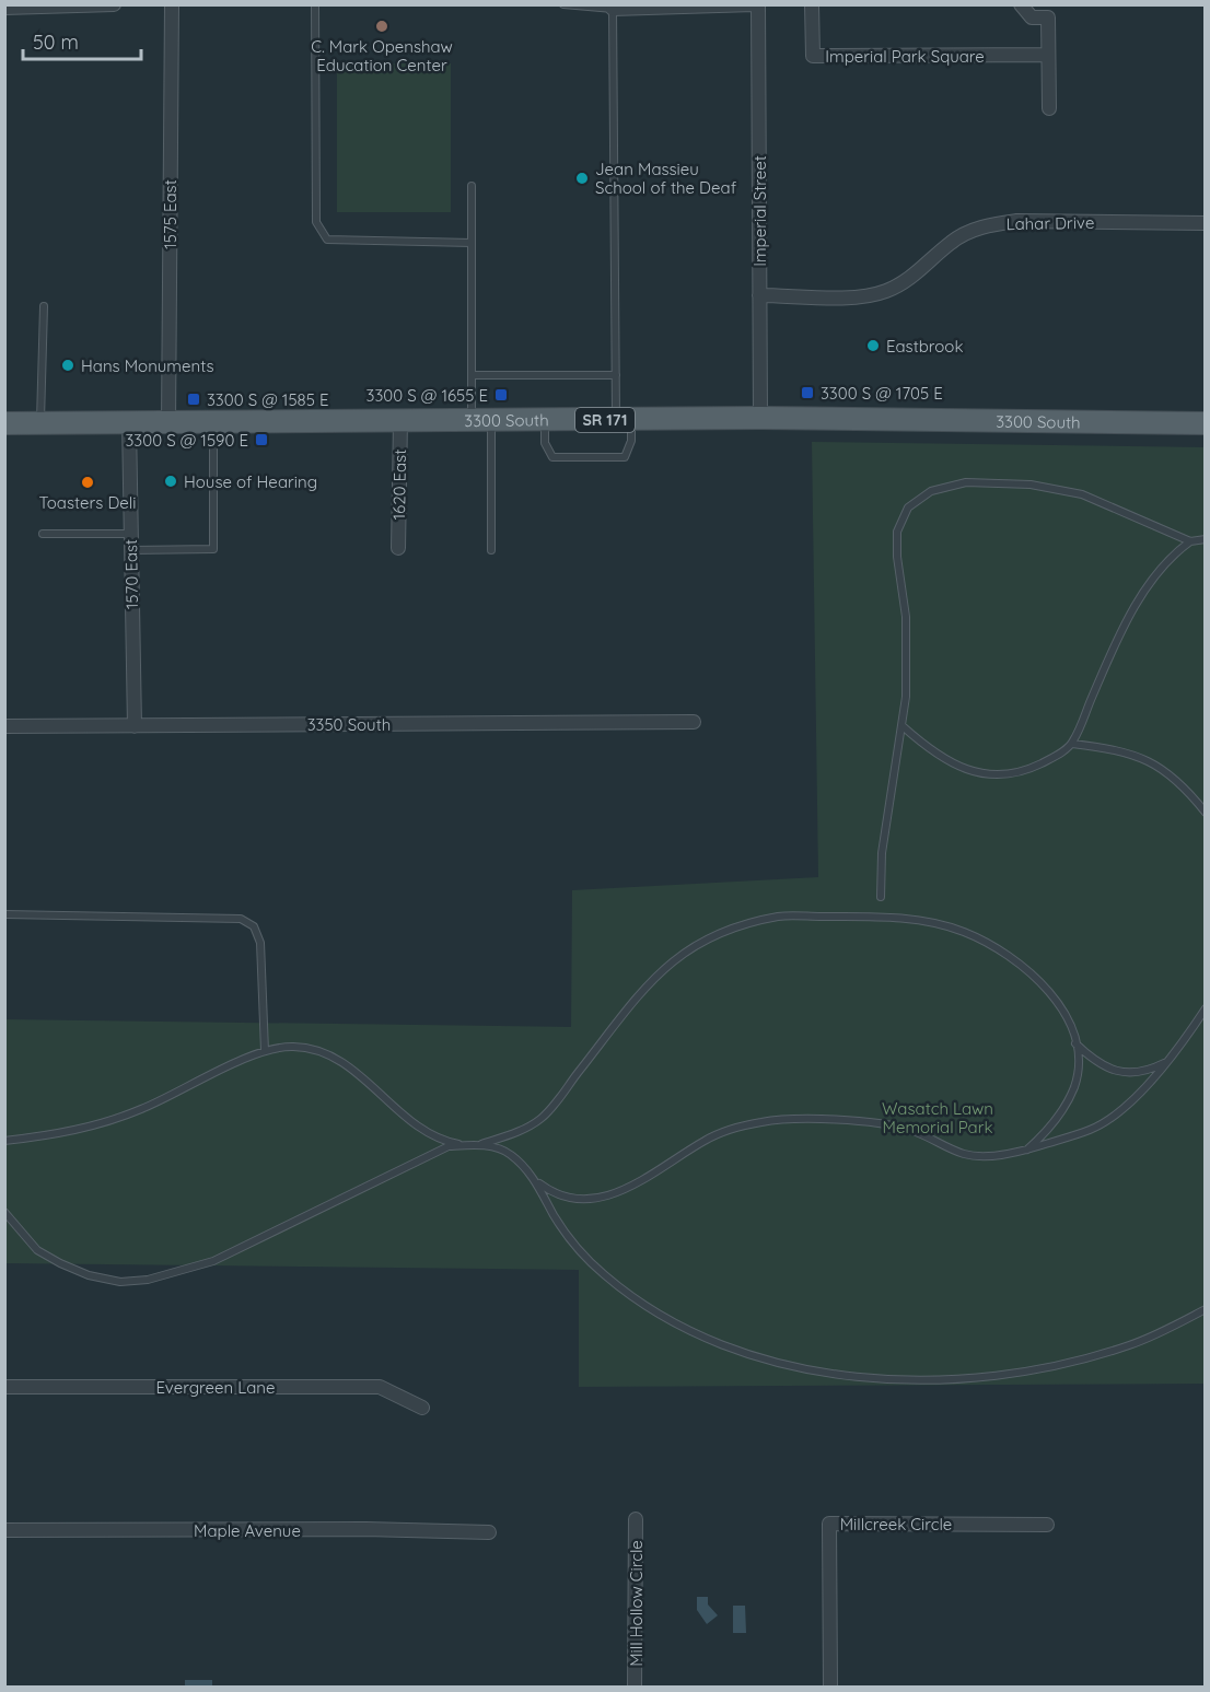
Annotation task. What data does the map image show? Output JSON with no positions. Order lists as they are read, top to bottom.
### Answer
{
  "streets": {
    "main road": ["SR 171", "3300 South"],
    "street": [
      "Imperial Park Square",
      "Imperial Street",
      "1575 East",
      "Lahar Drive",
      "1620 East",
      "1570 East",
      "3350 South",
      "Evergreen Lane",
      "Millcreek Circle",
      "Maple Avenue",
      "Mill Hollow Circle"
    ]
  },
  "crossings": [
    ["Imperial Street", "Lahar Drive"],
    ["Imperial Street", "3300 South"],
    ["1575 East", "3300 South"],
    ["3300 South", "1620 East"],
    ["3300 South", "1570 East"],
    ["1570 East", "3350 South"]
  ],
  "parks": ["Wasatch Lawn Memorial Park"],
  "places": {
    "other": [
      "C. Mark Openshaw Education Center",
      "Jean Massieu School of the Deaf",
      "Eastbrook",
      "Hans Monuments",
      "House of Hearing",
      "Toasters Deli"
    ],
    "transit": [
      "3300 S @ 1705 E",
      "3300 S @ 1655 E",
      "3300 S @ 1585 E",
      "3300 S @ 1590 E"
    ]
  },
  "scale_bar": "50 m"
}
